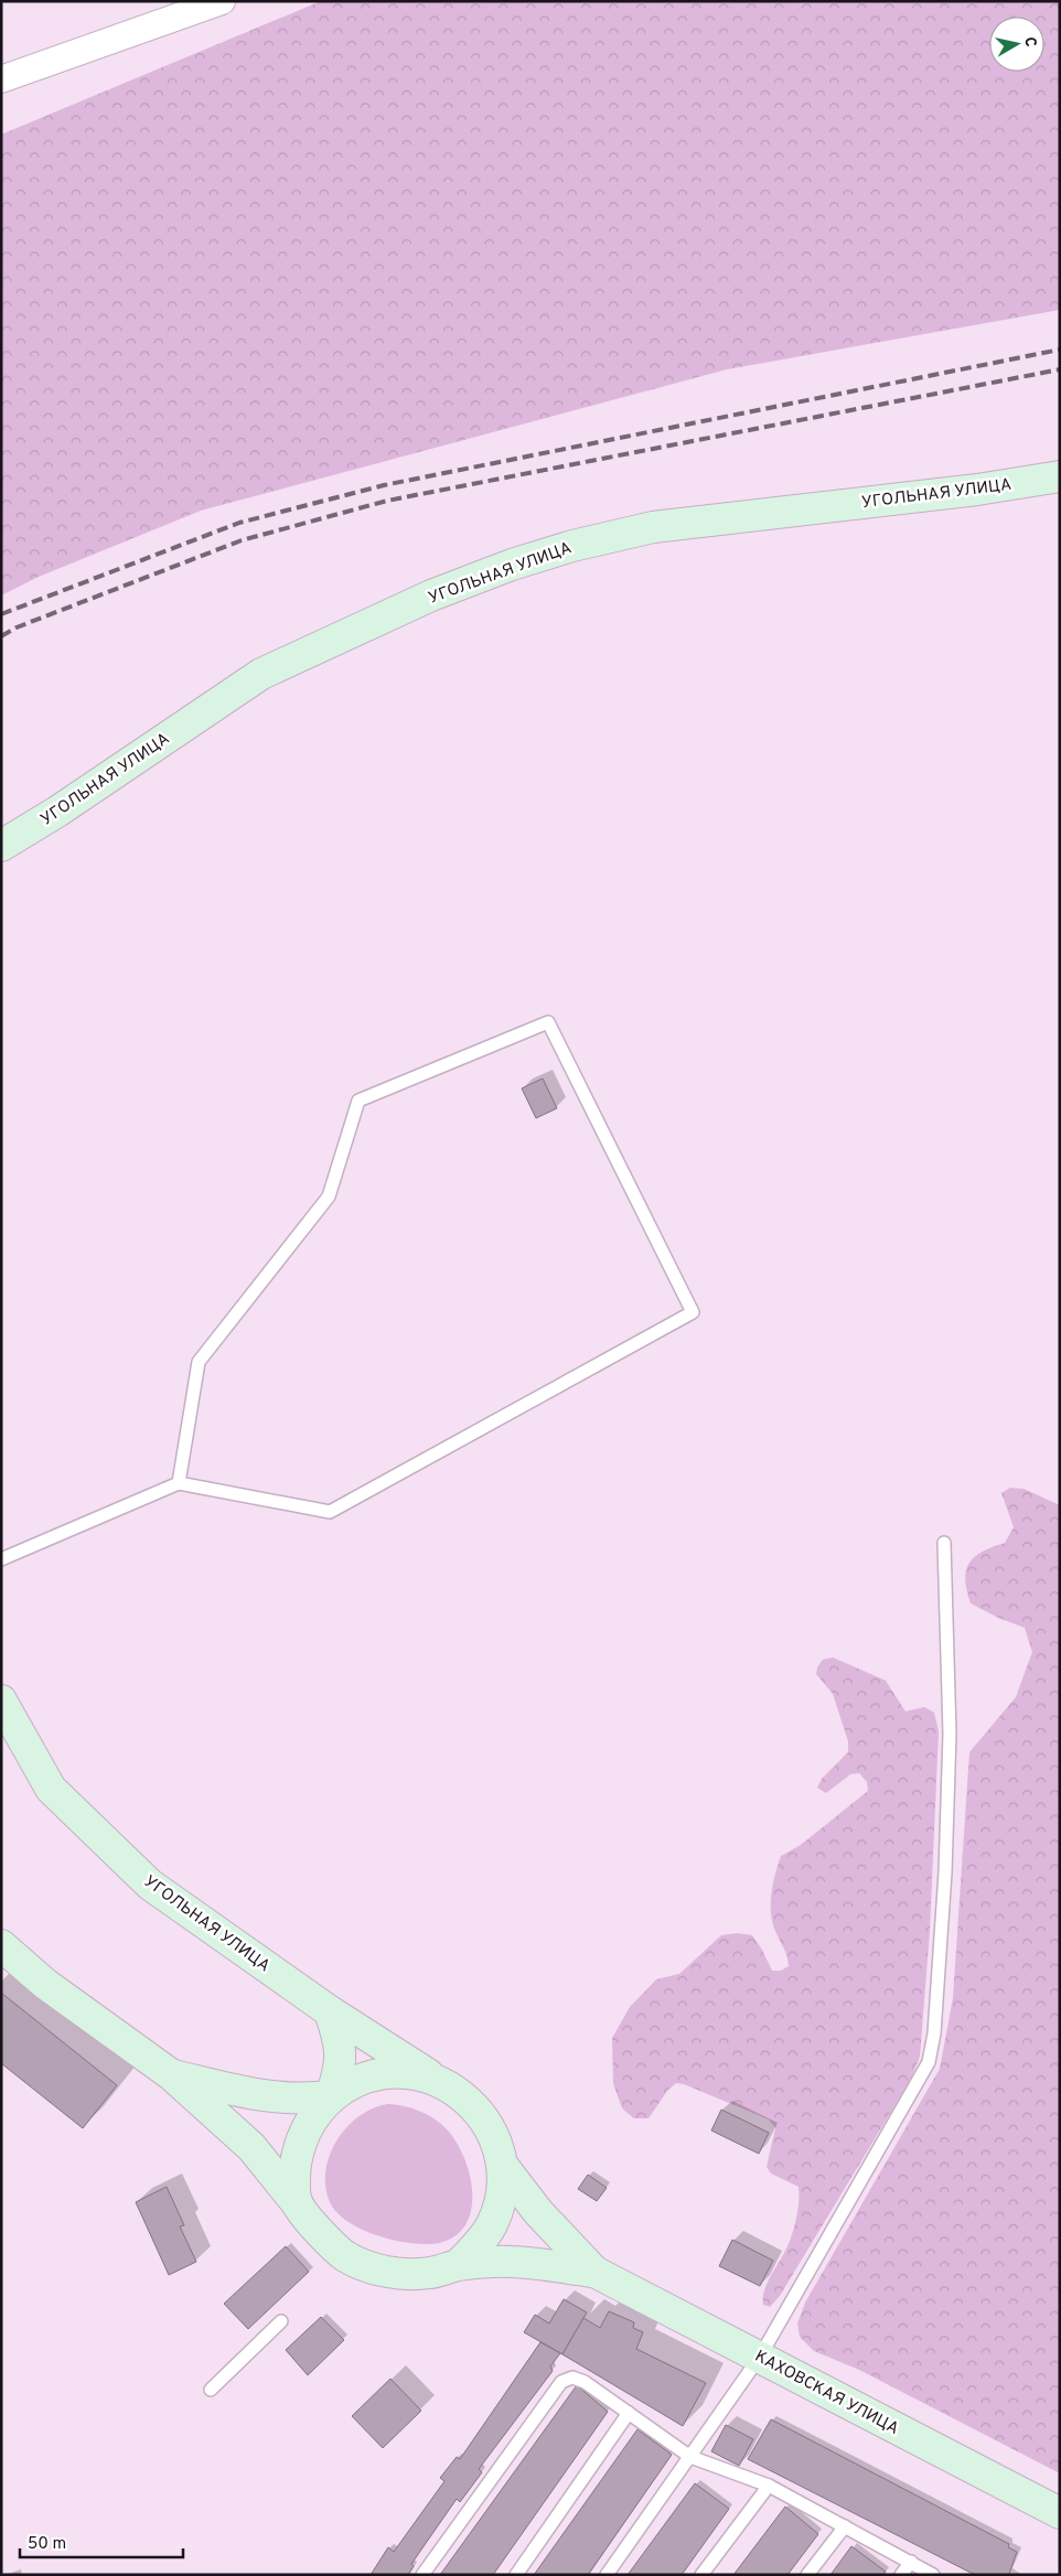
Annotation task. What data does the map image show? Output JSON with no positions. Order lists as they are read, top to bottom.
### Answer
{
  "streets": {
    "main road": ["УГОЛЬНАЯ УЛИЦА", "КАХОВСКАЯ УЛИЦА"]
  },
  "scale_bar": "50 m",
  "north": "right"
}
